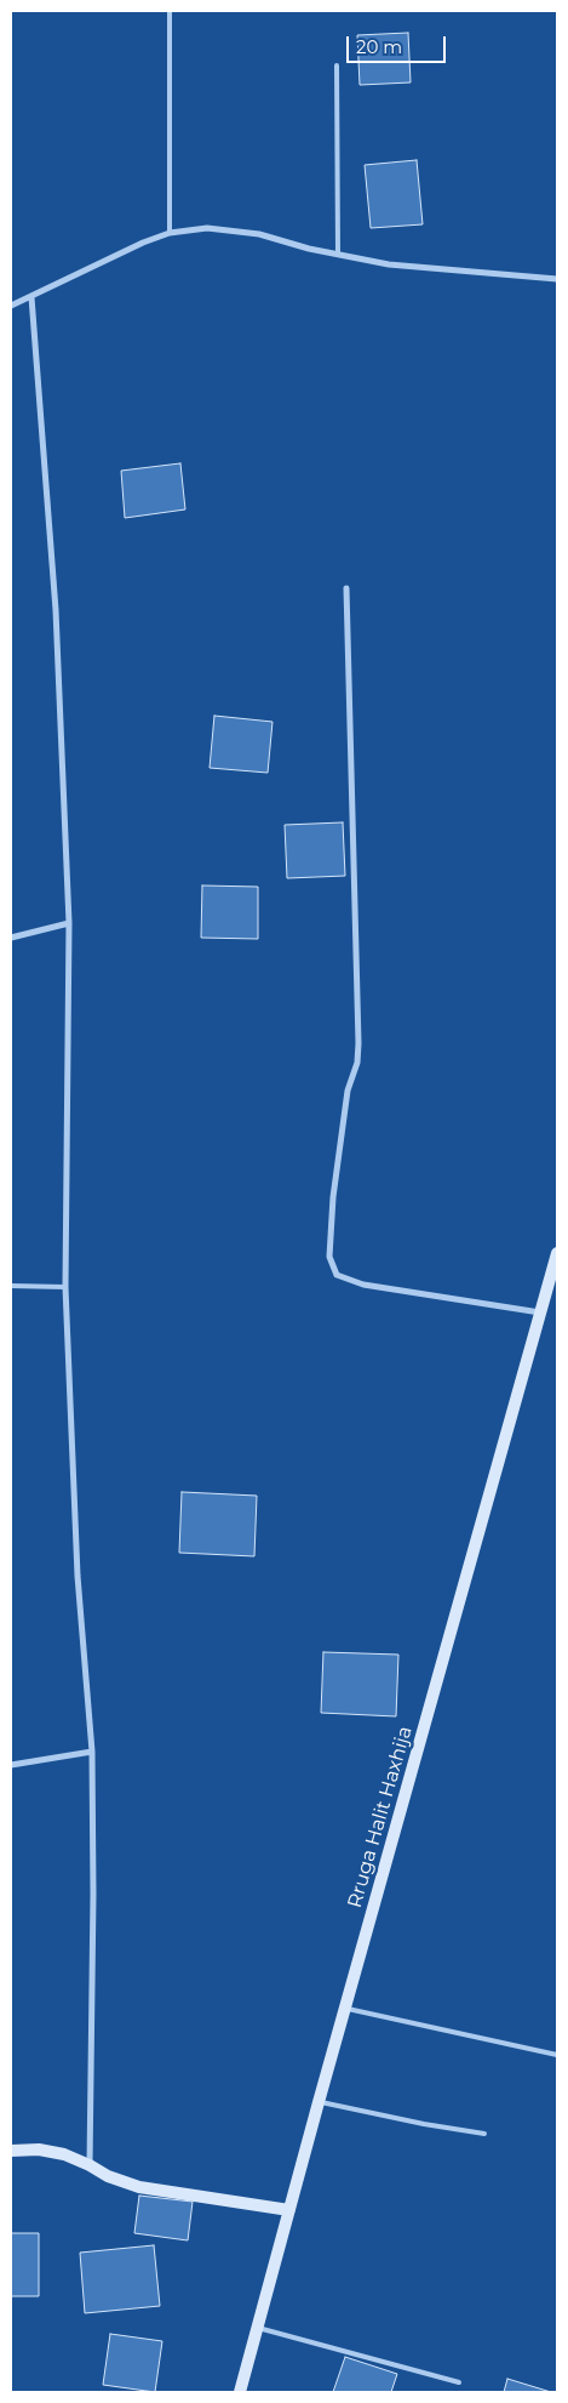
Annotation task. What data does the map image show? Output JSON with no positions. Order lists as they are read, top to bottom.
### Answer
{
  "streets": {
    "street": ["Rruga Halit Haxhija"]
  },
  "scale_bar": "20 m"
}
